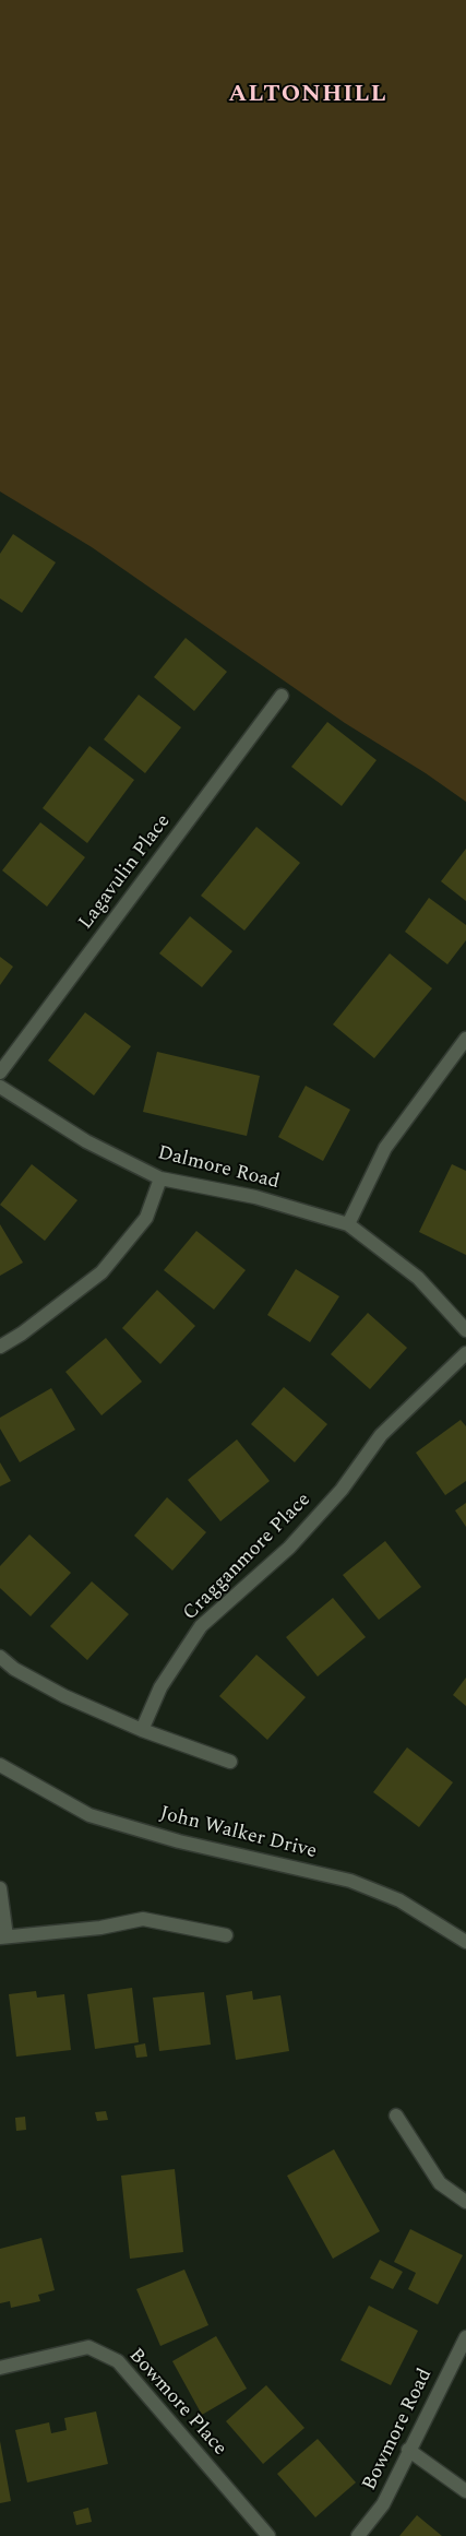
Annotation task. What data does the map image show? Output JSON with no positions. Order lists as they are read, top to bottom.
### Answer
{
  "streets": {
    "street": [
      "Lagavulin Place",
      "Dalmore Road",
      "Cragganmore Place",
      "John Walker Drive",
      "Bowmore Place",
      "Bowmore Road"
    ]
  },
  "districts": ["ALTONHILL"]
}
